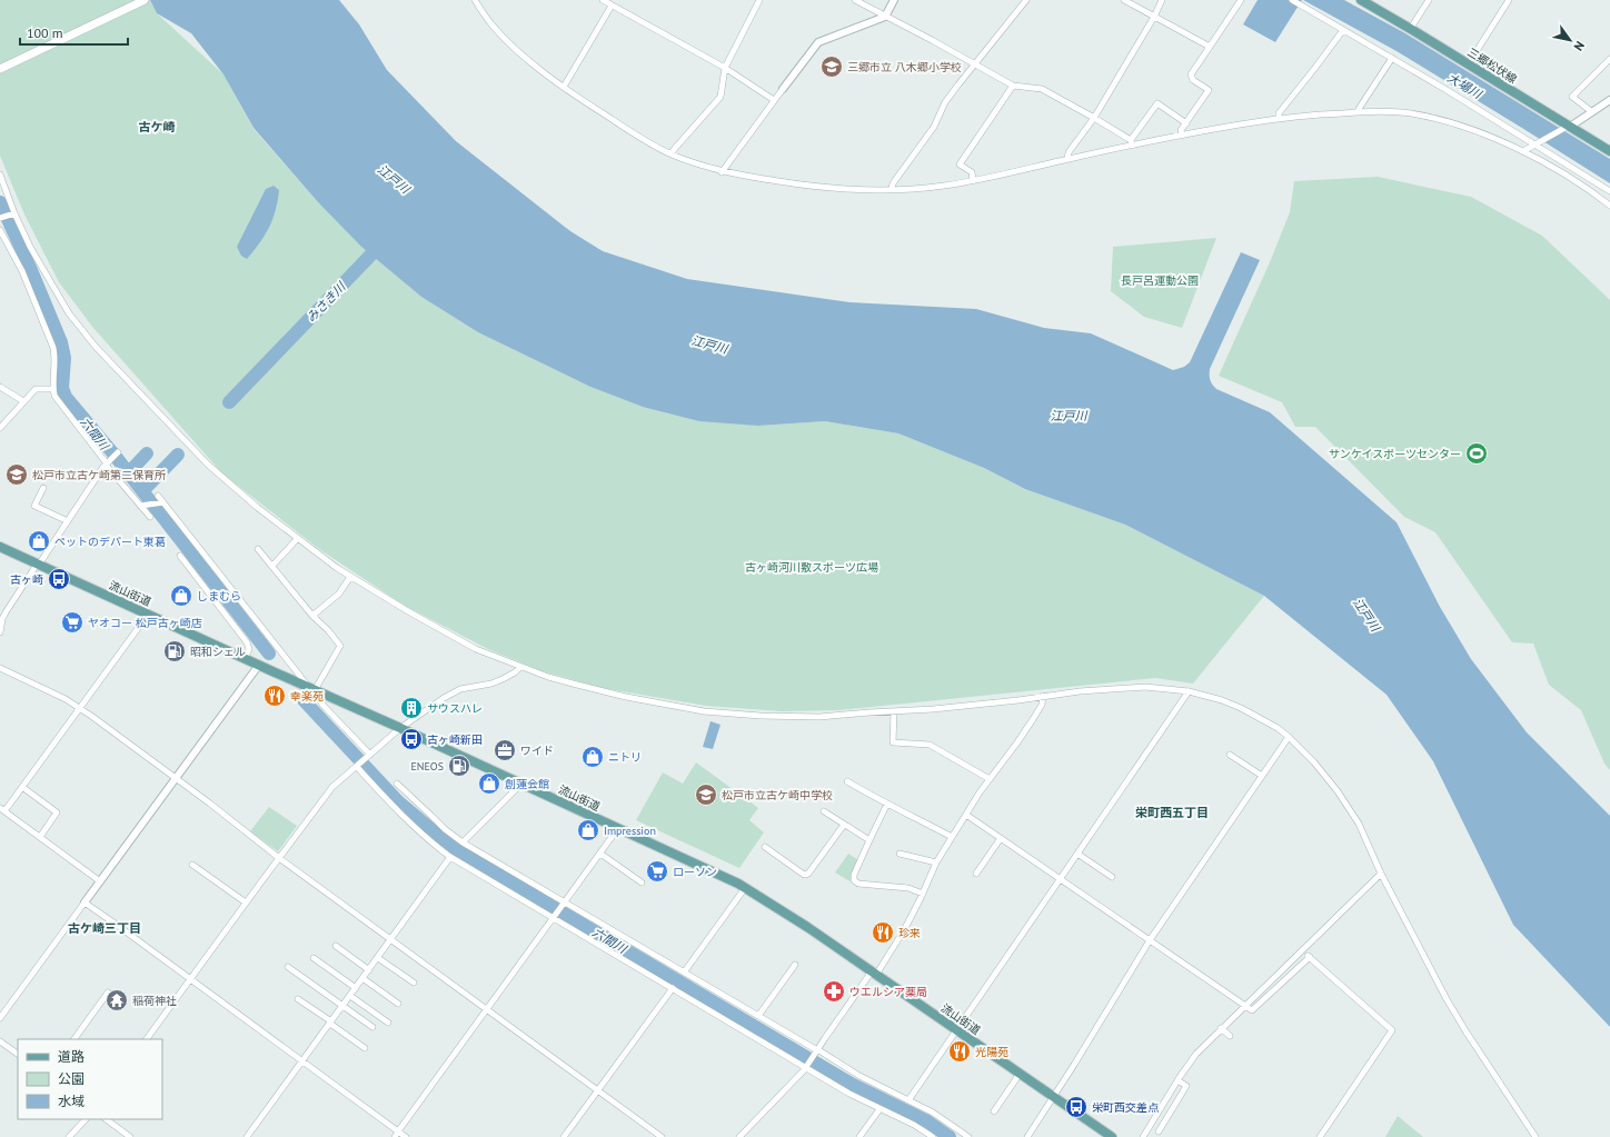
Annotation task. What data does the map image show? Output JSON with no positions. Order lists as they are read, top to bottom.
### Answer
{
  "streets": {
    "main road": ["三郷松伏線", "流山街道"]
  },
  "districts": ["古ケ崎", "栄町西五丁目", "古ケ崎三丁目"],
  "water": [
    "大場川",
    "江戸川",
    "みさき川",
    "六間川"
  ],
  "parks": ["長戸呂運動公園", "古ヶ崎河川敷スポーツ広場"],
  "places": {
    "school or university": ["三郷市立 八木郷小学校", "松戸市立古ケ崎第二保育所", "松戸市立古ケ崎中学校"],
    "sports": ["サンケイスポーツセンター"],
    "shop": [
      "ペットのデパート東葛",
      "しまむら",
      "ニトリ",
      "創蓮会館",
      "Impression"
    ],
    "bus stop": ["古ヶ崎", "古ヶ崎新田", "栄町西交差点"],
    "supermarket": ["ヤオコー 松戸古ヶ崎店", "ローソン"],
    "fuel station": ["昭和シェル", "ENEOS"],
    "restaurant": ["幸楽苑", "珍来", "光陽苑"],
    "building": ["サウスハレ"],
    "office": ["ワイド"],
    "pharmacy": ["ウエルシア薬局"],
    "temple": ["稲荷神社"]
  },
  "legend": ["道路", "公園", "水域"],
  "scale_bar": "100 m",
  "north": "bottom right"
}
